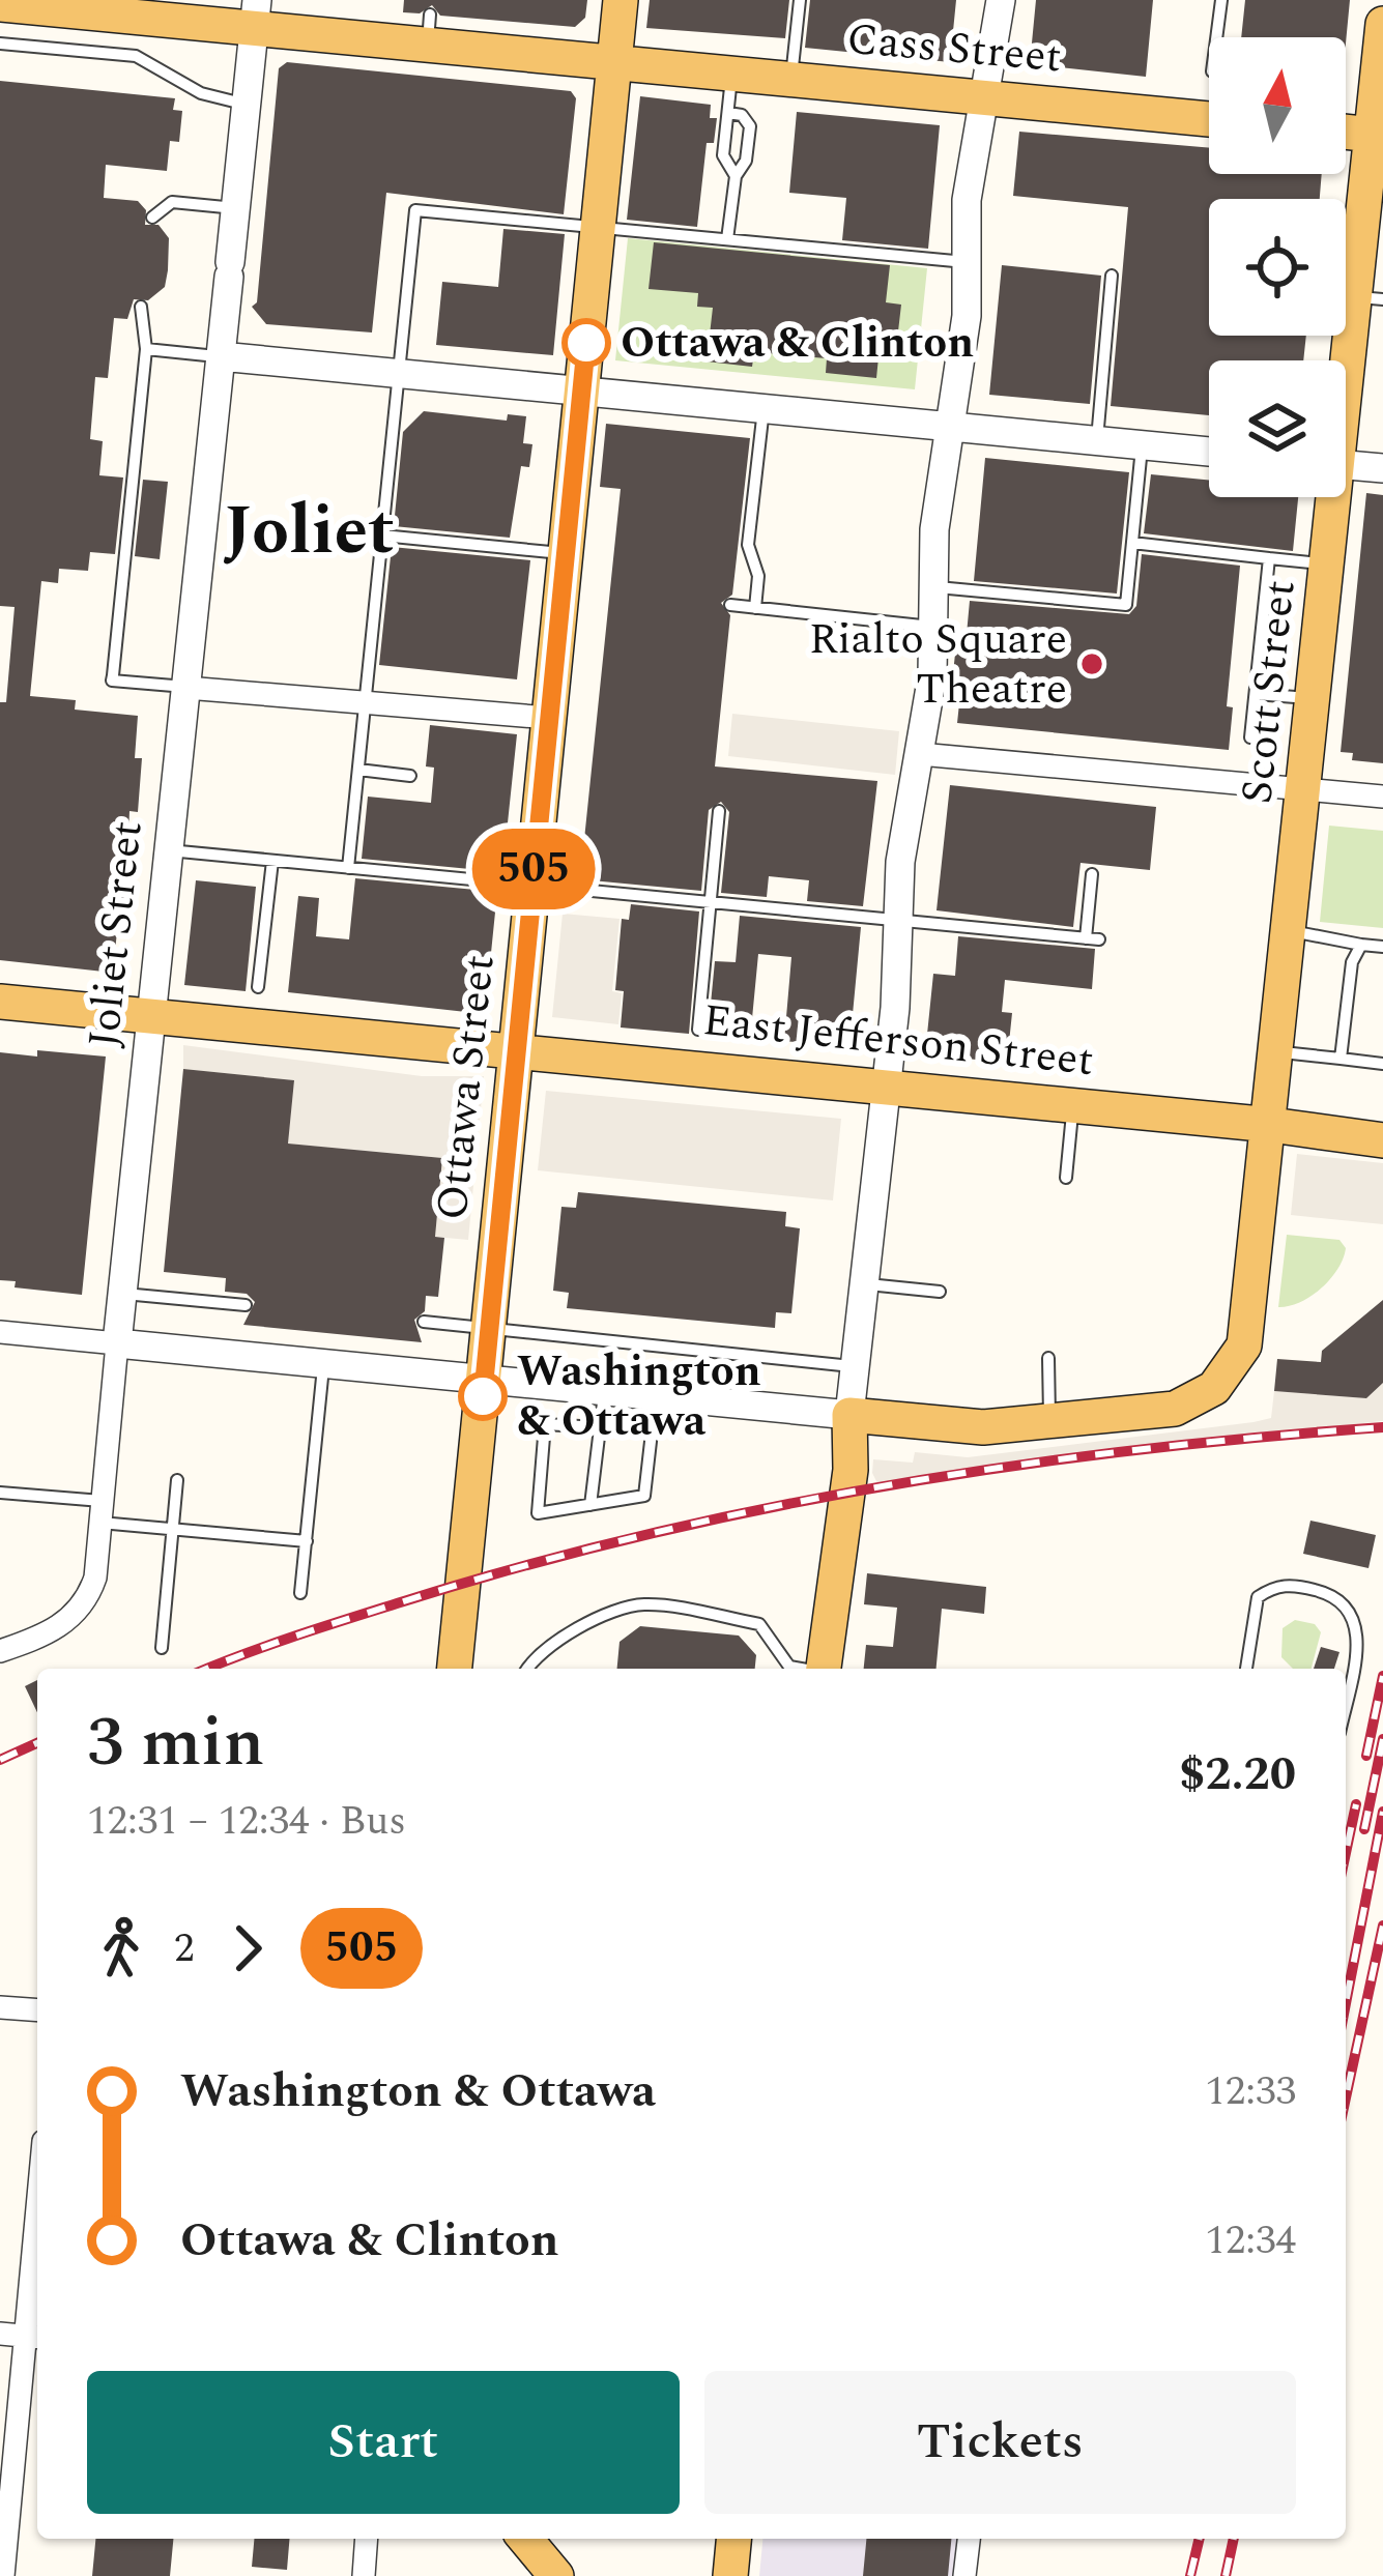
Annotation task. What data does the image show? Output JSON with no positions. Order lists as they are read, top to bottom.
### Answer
{
  "streets": {
    "main road": [
      "Cass Street",
      "Scott Street",
      "East Jefferson Street",
      "Ottawa Street"
    ],
    "street": ["Joliet Street"]
  },
  "crossings": [
    ["Cass Street", "Joliet Street"],
    ["Cass Street", "Ottawa Street"],
    ["Scott Street", "East Jefferson Street"],
    ["Joliet Street", "East Jefferson Street"],
    ["East Jefferson Street", "Ottawa Street"]
  ],
  "districts": ["Joliet"],
  "places": ["Ottawa & Clinton", "Rialto Square Theatre", "Washington & Ottawa"],
  "lines": ["bus line 505"],
  "north": "top",
  "page": {
    "on_map": "505",
    "heading": ["3 min", "12:31 – 12:34 · Bus", "$2.20"],
    "legs": ["2", "505"],
    "list": [
      {
        "name": "Washington & Ottawa",
        "value": "12:33"
      },
      {
        "name": "Ottawa & Clinton",
        "value": "12:34"
      }
    ],
    "buttons": ["Start", "Tickets"]
  }
}
